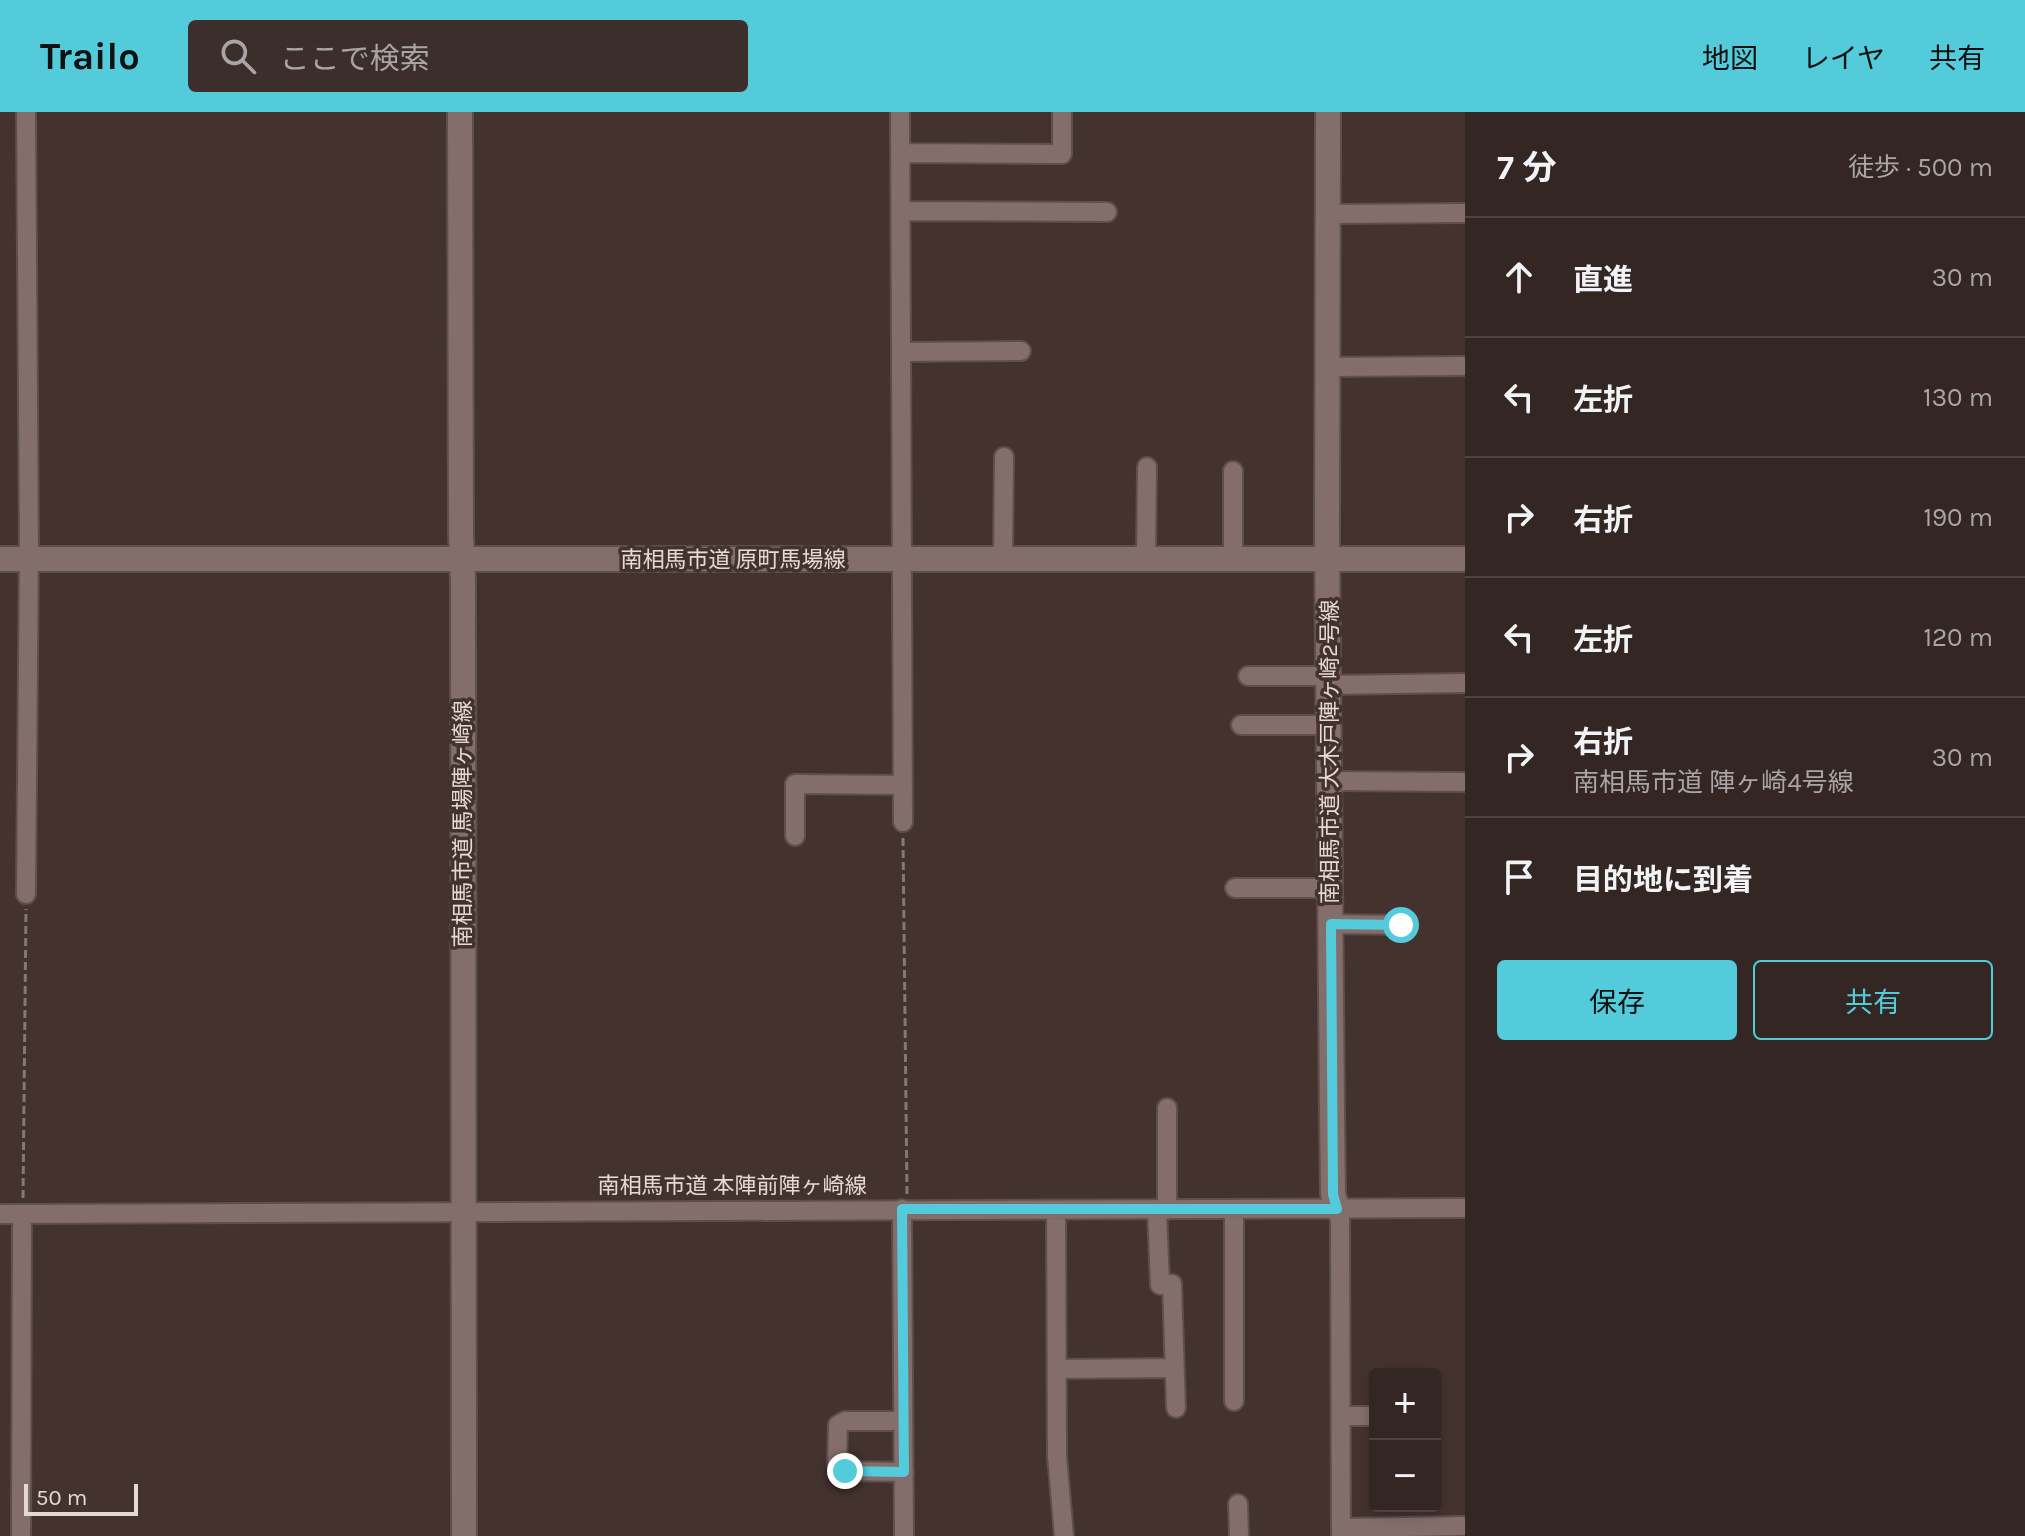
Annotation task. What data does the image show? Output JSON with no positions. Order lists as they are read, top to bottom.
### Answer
{
  "streets": {
    "street": [
      "南相馬市道 原町馬場線",
      "南相馬市道 大木戸陣ヶ崎2号線",
      "南相馬市道 馬場陣ヶ崎線",
      "南相馬市道 本陣前陣ヶ崎線"
    ]
  },
  "crossings": [
    ["南相馬市道 原町馬場線", "南相馬市道 大木戸陣ヶ崎2号線"],
    ["南相馬市道 原町馬場線", "南相馬市道 馬場陣ヶ崎線"],
    ["南相馬市道 大木戸陣ヶ崎2号線", "南相馬市道 本陣前陣ヶ崎線"],
    ["南相馬市道 馬場陣ヶ崎線", "南相馬市道 本陣前陣ヶ崎線"]
  ],
  "scale_bar": "50 m",
  "page": {
    "header": "Trailo",
    "search": "ここで検索",
    "nav": ["地図", "レイヤ", "共有"],
    "heading": ["7 分", "徒歩 · 500 m"],
    "list": [
      ["直進", "30 m"],
      ["左折", "130 m"],
      ["右折", "190 m"],
      ["左折", "120 m"],
      ["右折", "南相馬市道 陣ヶ崎4号線", "30 m"],
      "目的地に到着"
    ],
    "buttons": ["保存", "共有"],
    "map_buttons": ["+", "−"],
    "scale": "50 m"
  }
}
